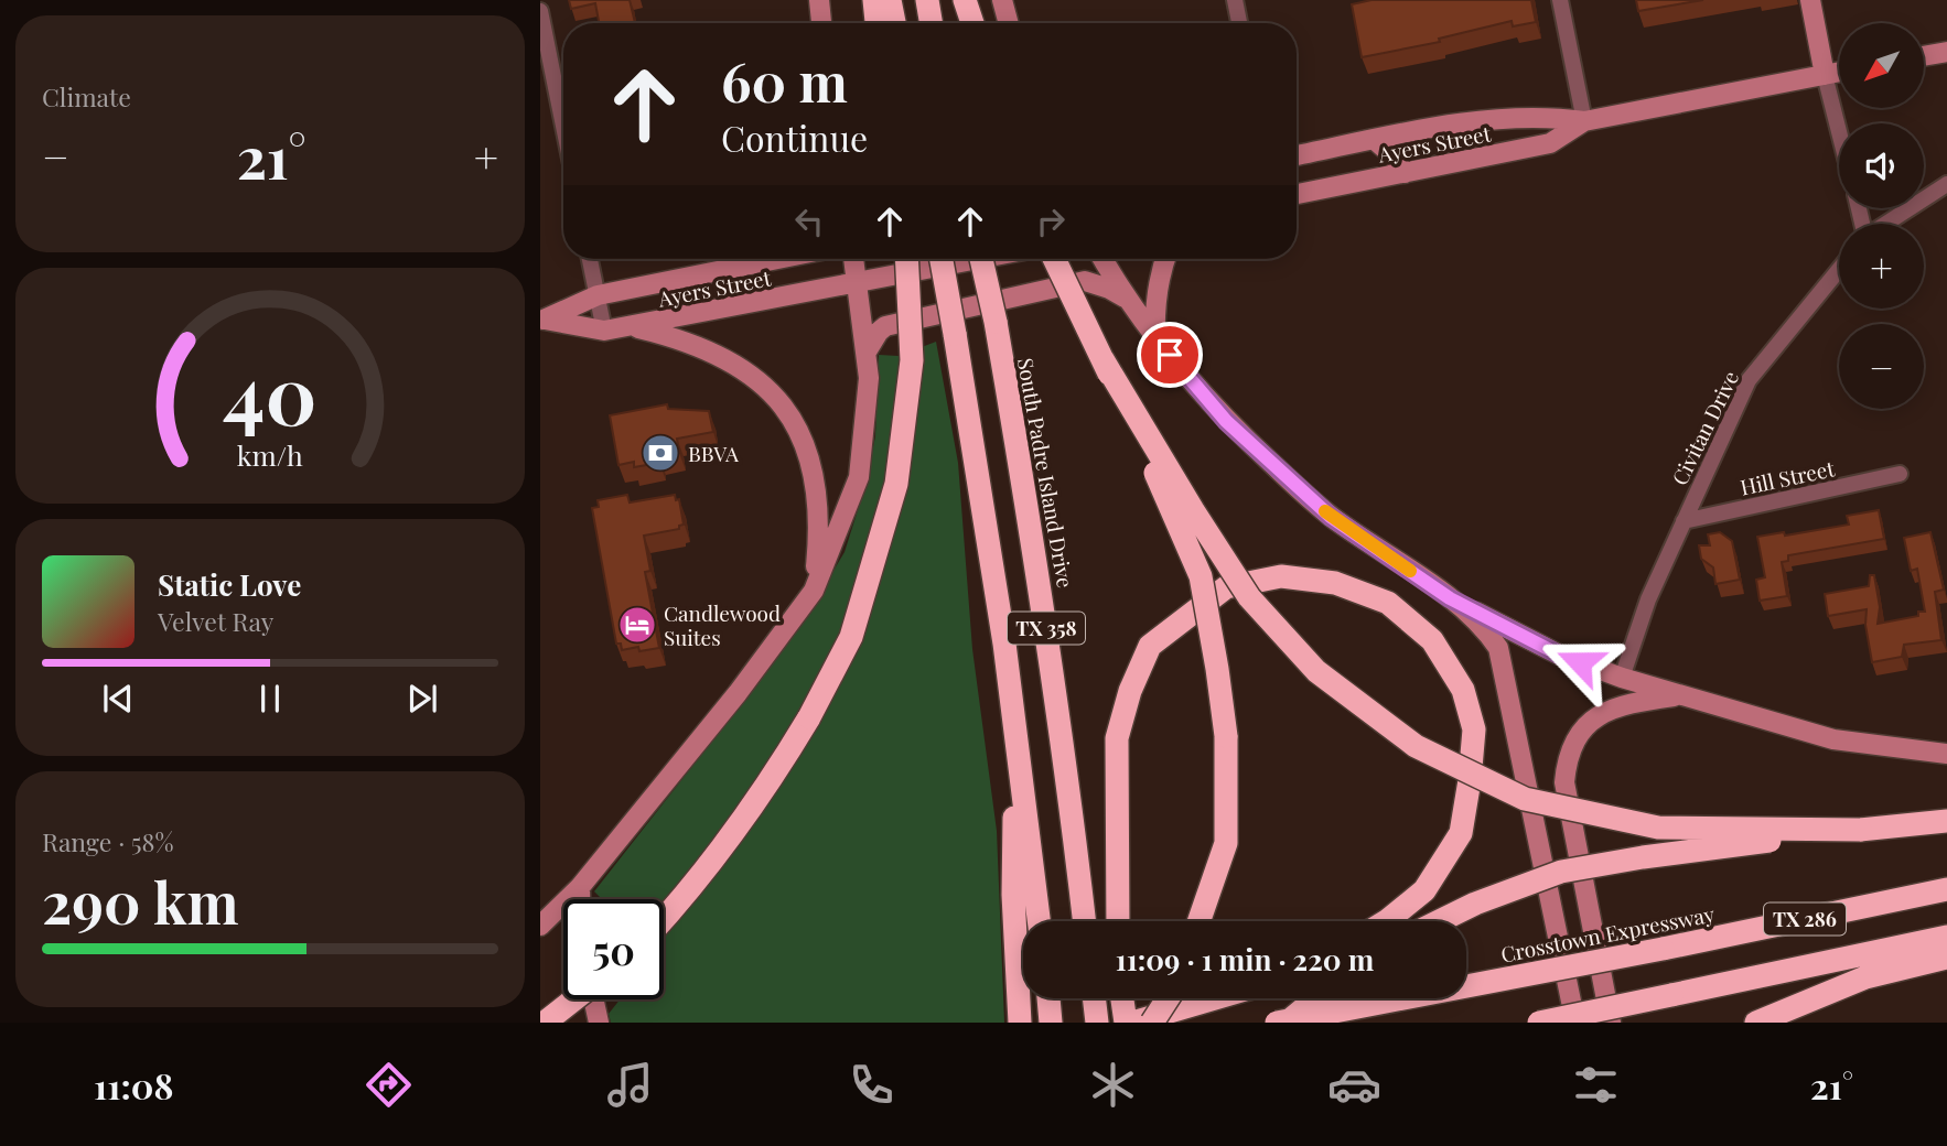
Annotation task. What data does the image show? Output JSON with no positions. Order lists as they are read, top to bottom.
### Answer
{
  "streets": {
    "highway": [
      "South Padre Island Drive",
      "TX 358",
      "TX 286",
      "Crosstown Expressway"
    ],
    "main road": ["Ayers Street"],
    "street": ["Civitan Drive", "Hill Street"]
  },
  "crossings": [
    ["Civitan Drive", "Hill Street"]
  ],
  "places": {
    "bank": ["BBVA"],
    "hotel": ["Candlewood Suites"]
  },
  "north": "bottom left",
  "page": {
    "tile": [
      "Climate",
      ["Range · 58%", "290 km"]
    ],
    "map_buttons": ["+", "−"],
    "turn": ["60 m", "Continue"],
    "heat": ["−", "21°", "+"],
    "song": ["Static Love", "Velvet Ray"],
    "limit": "50",
    "trip": "11:09 · 1 min · 220 m",
    "tabs": ["11:08", "21°"],
    "gauge": ["40", "km/h"]
  }
}
